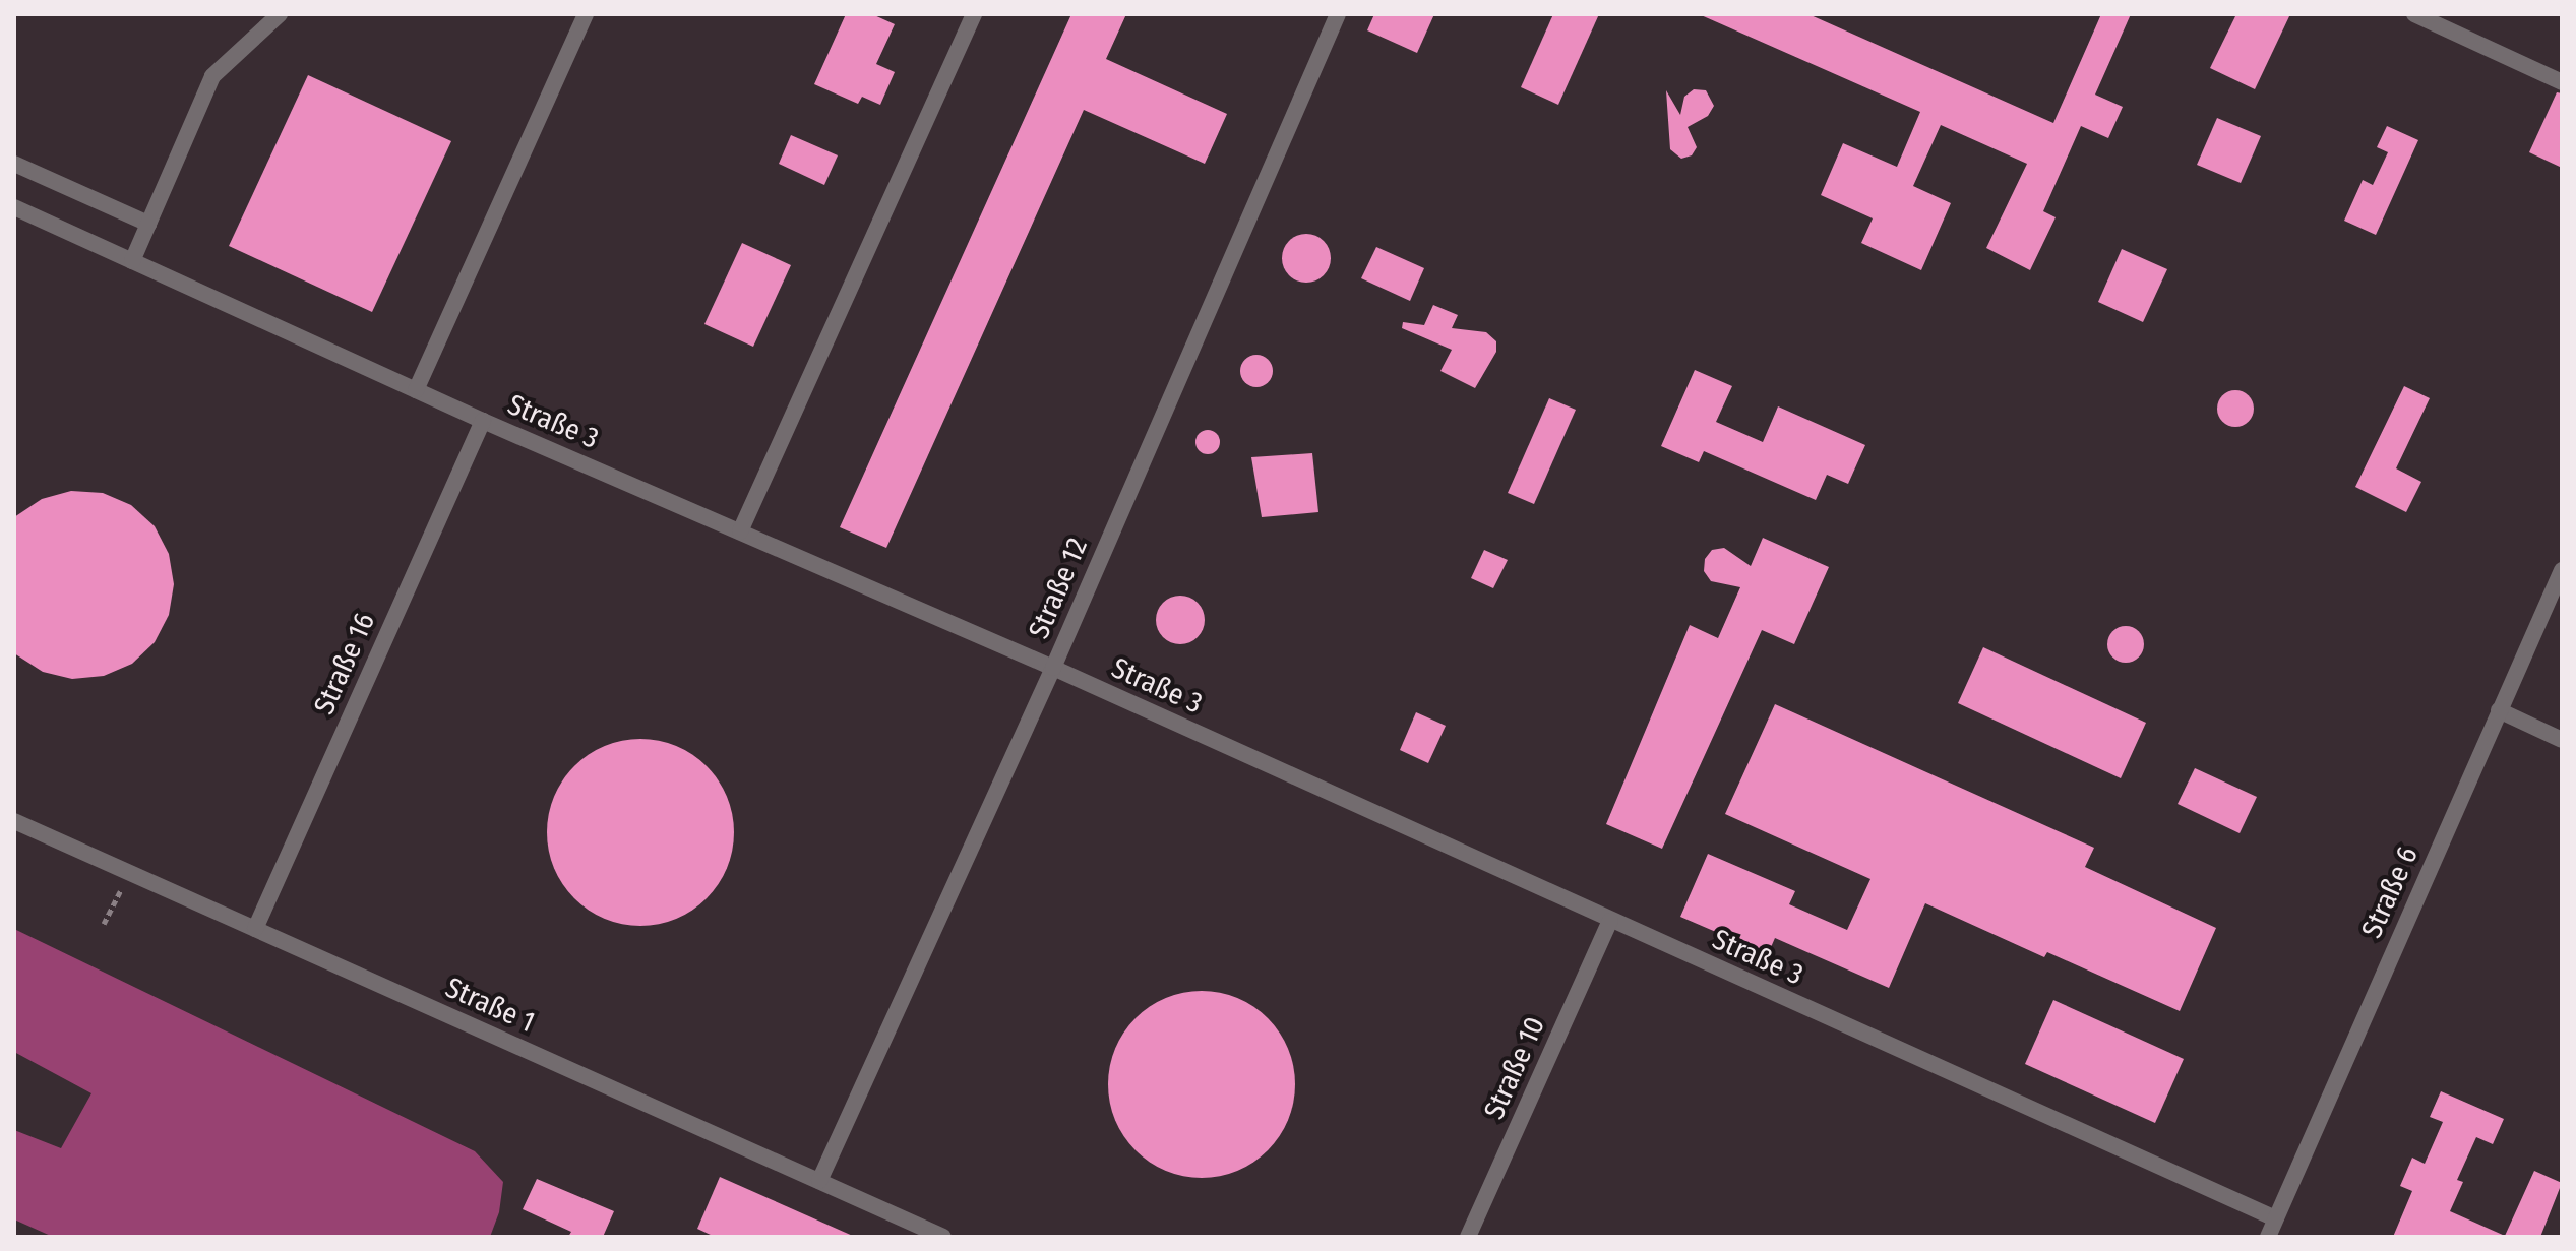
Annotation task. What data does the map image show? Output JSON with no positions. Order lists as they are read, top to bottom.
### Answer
{
  "streets": {
    "lane": [
      "Straße 3",
      "Straße 12",
      "Straße 16",
      "Straße 6",
      "Straße 1",
      "Straße 10"
    ]
  },
  "crossings": [
    ["Straße 3", "Straße 12"],
    ["Straße 3", "Straße 16"],
    ["Straße 3", "Straße 6"],
    ["Straße 3", "Straße 10"],
    ["Straße 12", "Straße 1"],
    ["Straße 16", "Straße 1"]
  ]
}
